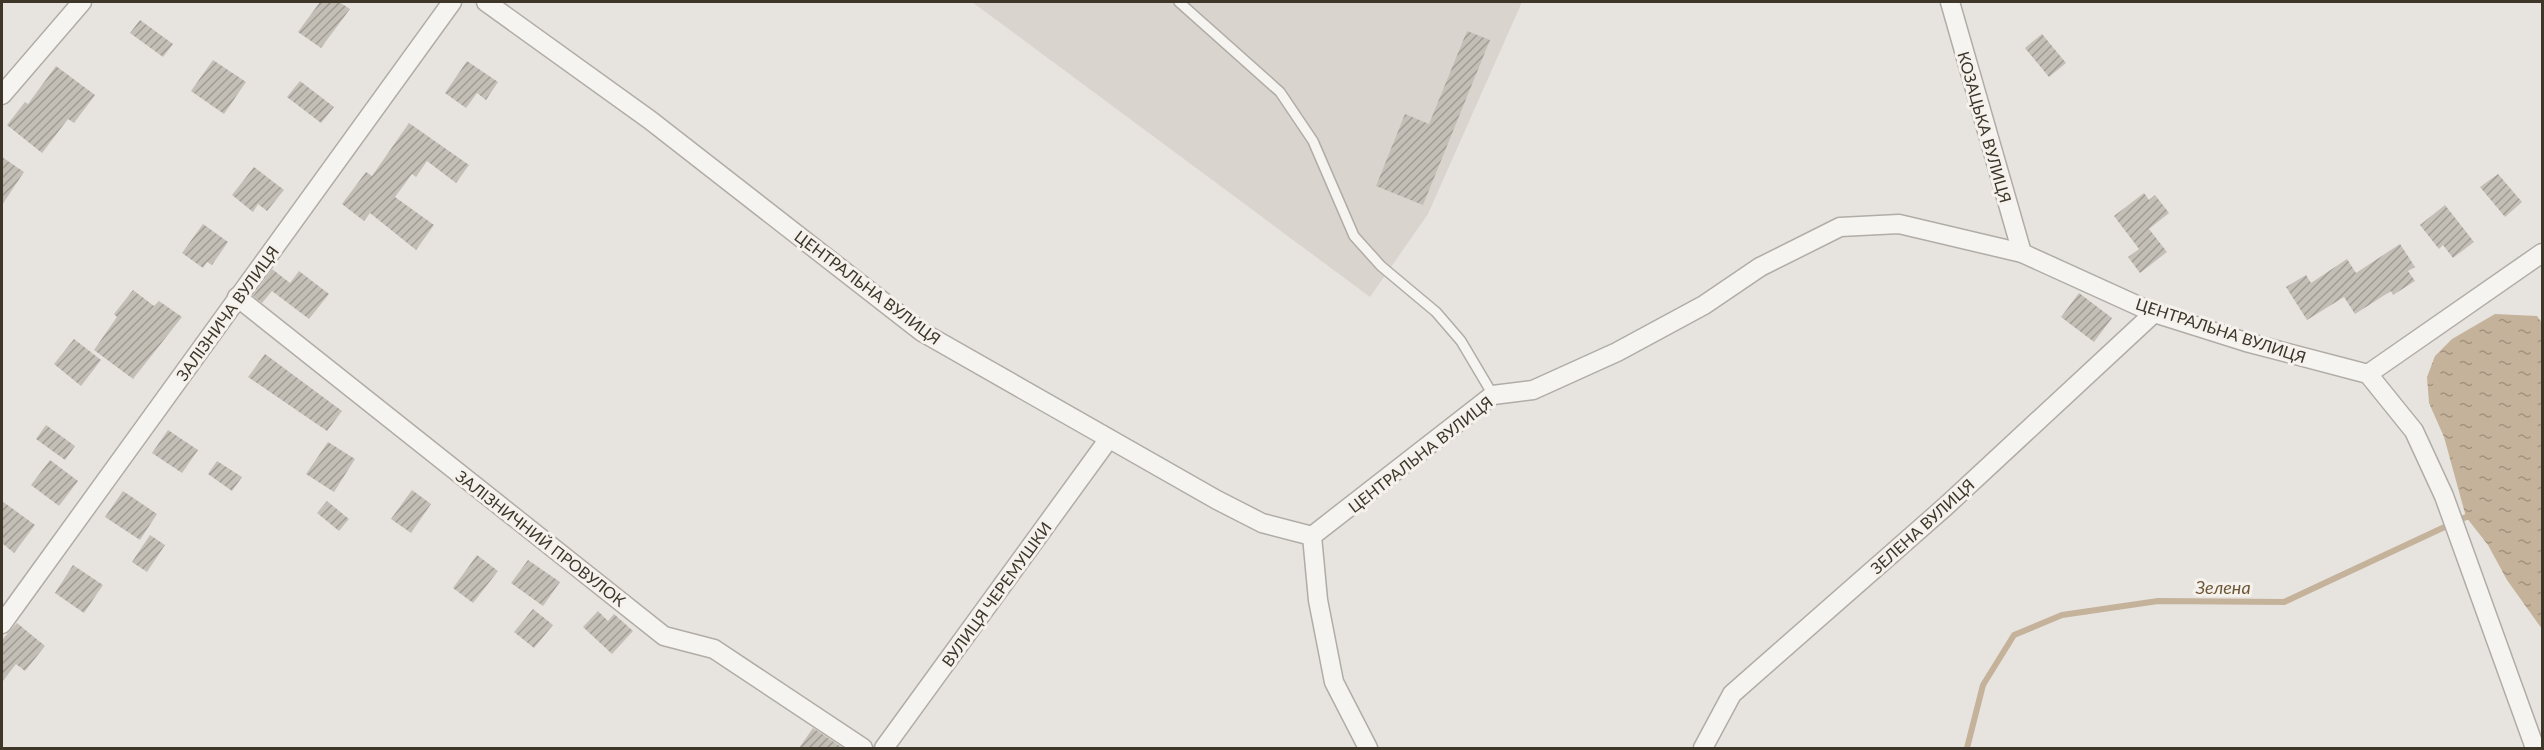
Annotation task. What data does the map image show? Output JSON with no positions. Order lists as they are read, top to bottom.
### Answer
{
  "streets": {
    "street": [
      "КОЗАЦЬКА ВУЛИЦЯ",
      "ЦЕНТРАЛЬНА ВУЛИЦЯ",
      "ЗАЛІЗНИЧА ВУЛИЦЯ",
      "ЗЕЛЕНА ВУЛИЦЯ",
      "ЗАЛІЗНИЧНИЙ ПРОВУЛОК",
      "ВУЛИЦЯ ЧЕРЕМУШКИ"
    ]
  },
  "crossings": [
    ["КОЗАЦЬКА ВУЛИЦЯ", "ЦЕНТРАЛЬНА ВУЛИЦЯ"],
    ["ЦЕНТРАЛЬНА ВУЛИЦЯ", "ЗЕЛЕНА ВУЛИЦЯ"],
    ["ЦЕНТРАЛЬНА ВУЛИЦЯ", "ВУЛИЦЯ ЧЕРЕМУШКИ"],
    ["ЗАЛІЗНИЧА ВУЛИЦЯ", "ЗАЛІЗНИЧНИЙ ПРОВУЛОК"]
  ],
  "water": ["Зелена"]
}
